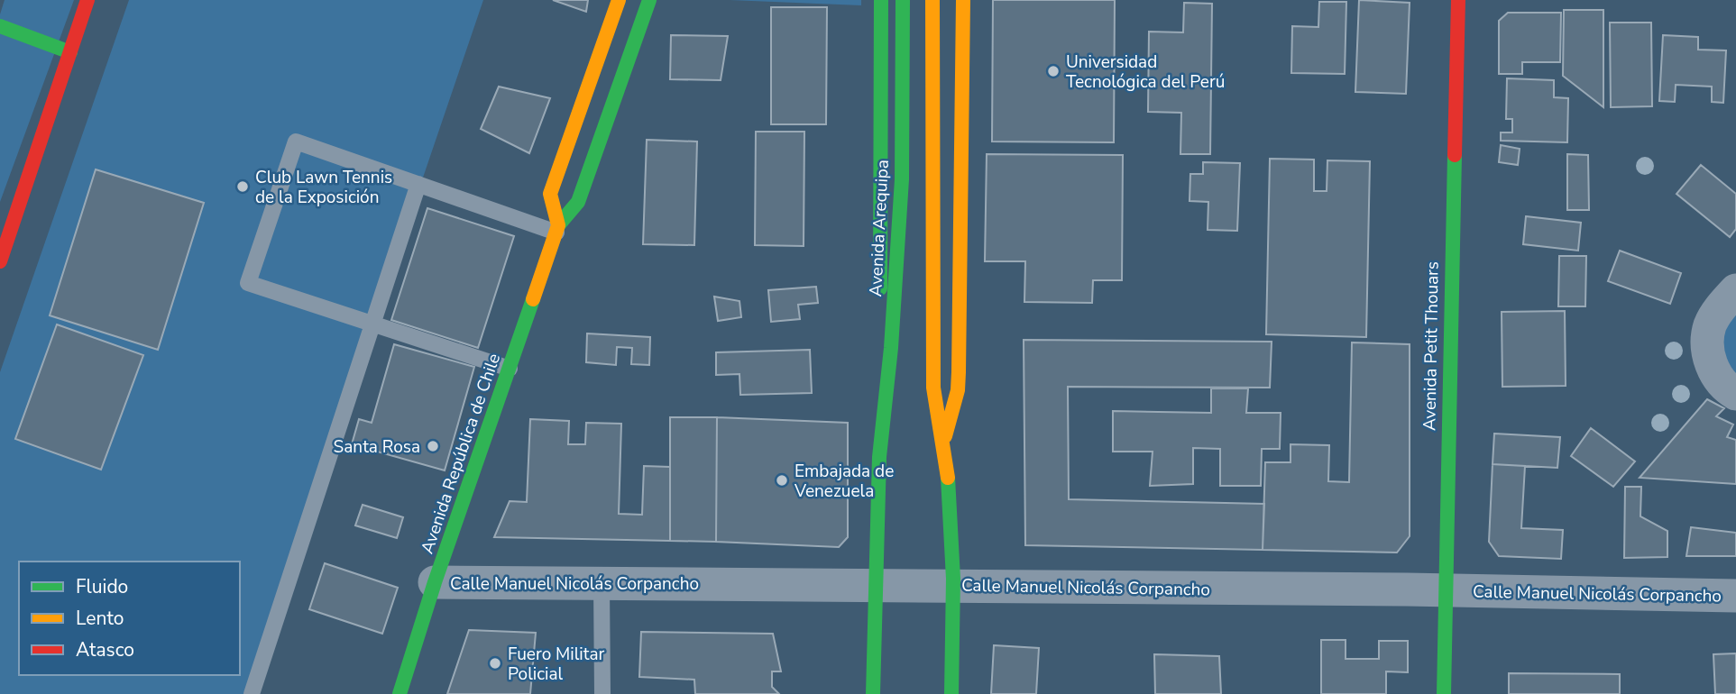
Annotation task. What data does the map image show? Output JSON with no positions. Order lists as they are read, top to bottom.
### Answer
{
  "streets": {
    "main road": ["Avenida Arequipa", "Avenida Petit Thouars", "Avenida República de Chile"],
    "street": ["Calle Manuel Nicolás Corpancho"]
  },
  "crossings": [
    ["Avenida Arequipa", "Calle Manuel Nicolás Corpancho"],
    ["Avenida Petit Thouars", "Calle Manuel Nicolás Corpancho"],
    ["Avenida República de Chile", "Calle Manuel Nicolás Corpancho"]
  ],
  "places": [
    "Universidad Tecnológica del Perú",
    "Club Lawn Tennis de la Exposición",
    "Santa Rosa",
    "Embajada de Venezuela",
    "Fuero Militar Policial"
  ],
  "legend": ["Fluido", "Lento", "Atasco"]
}
